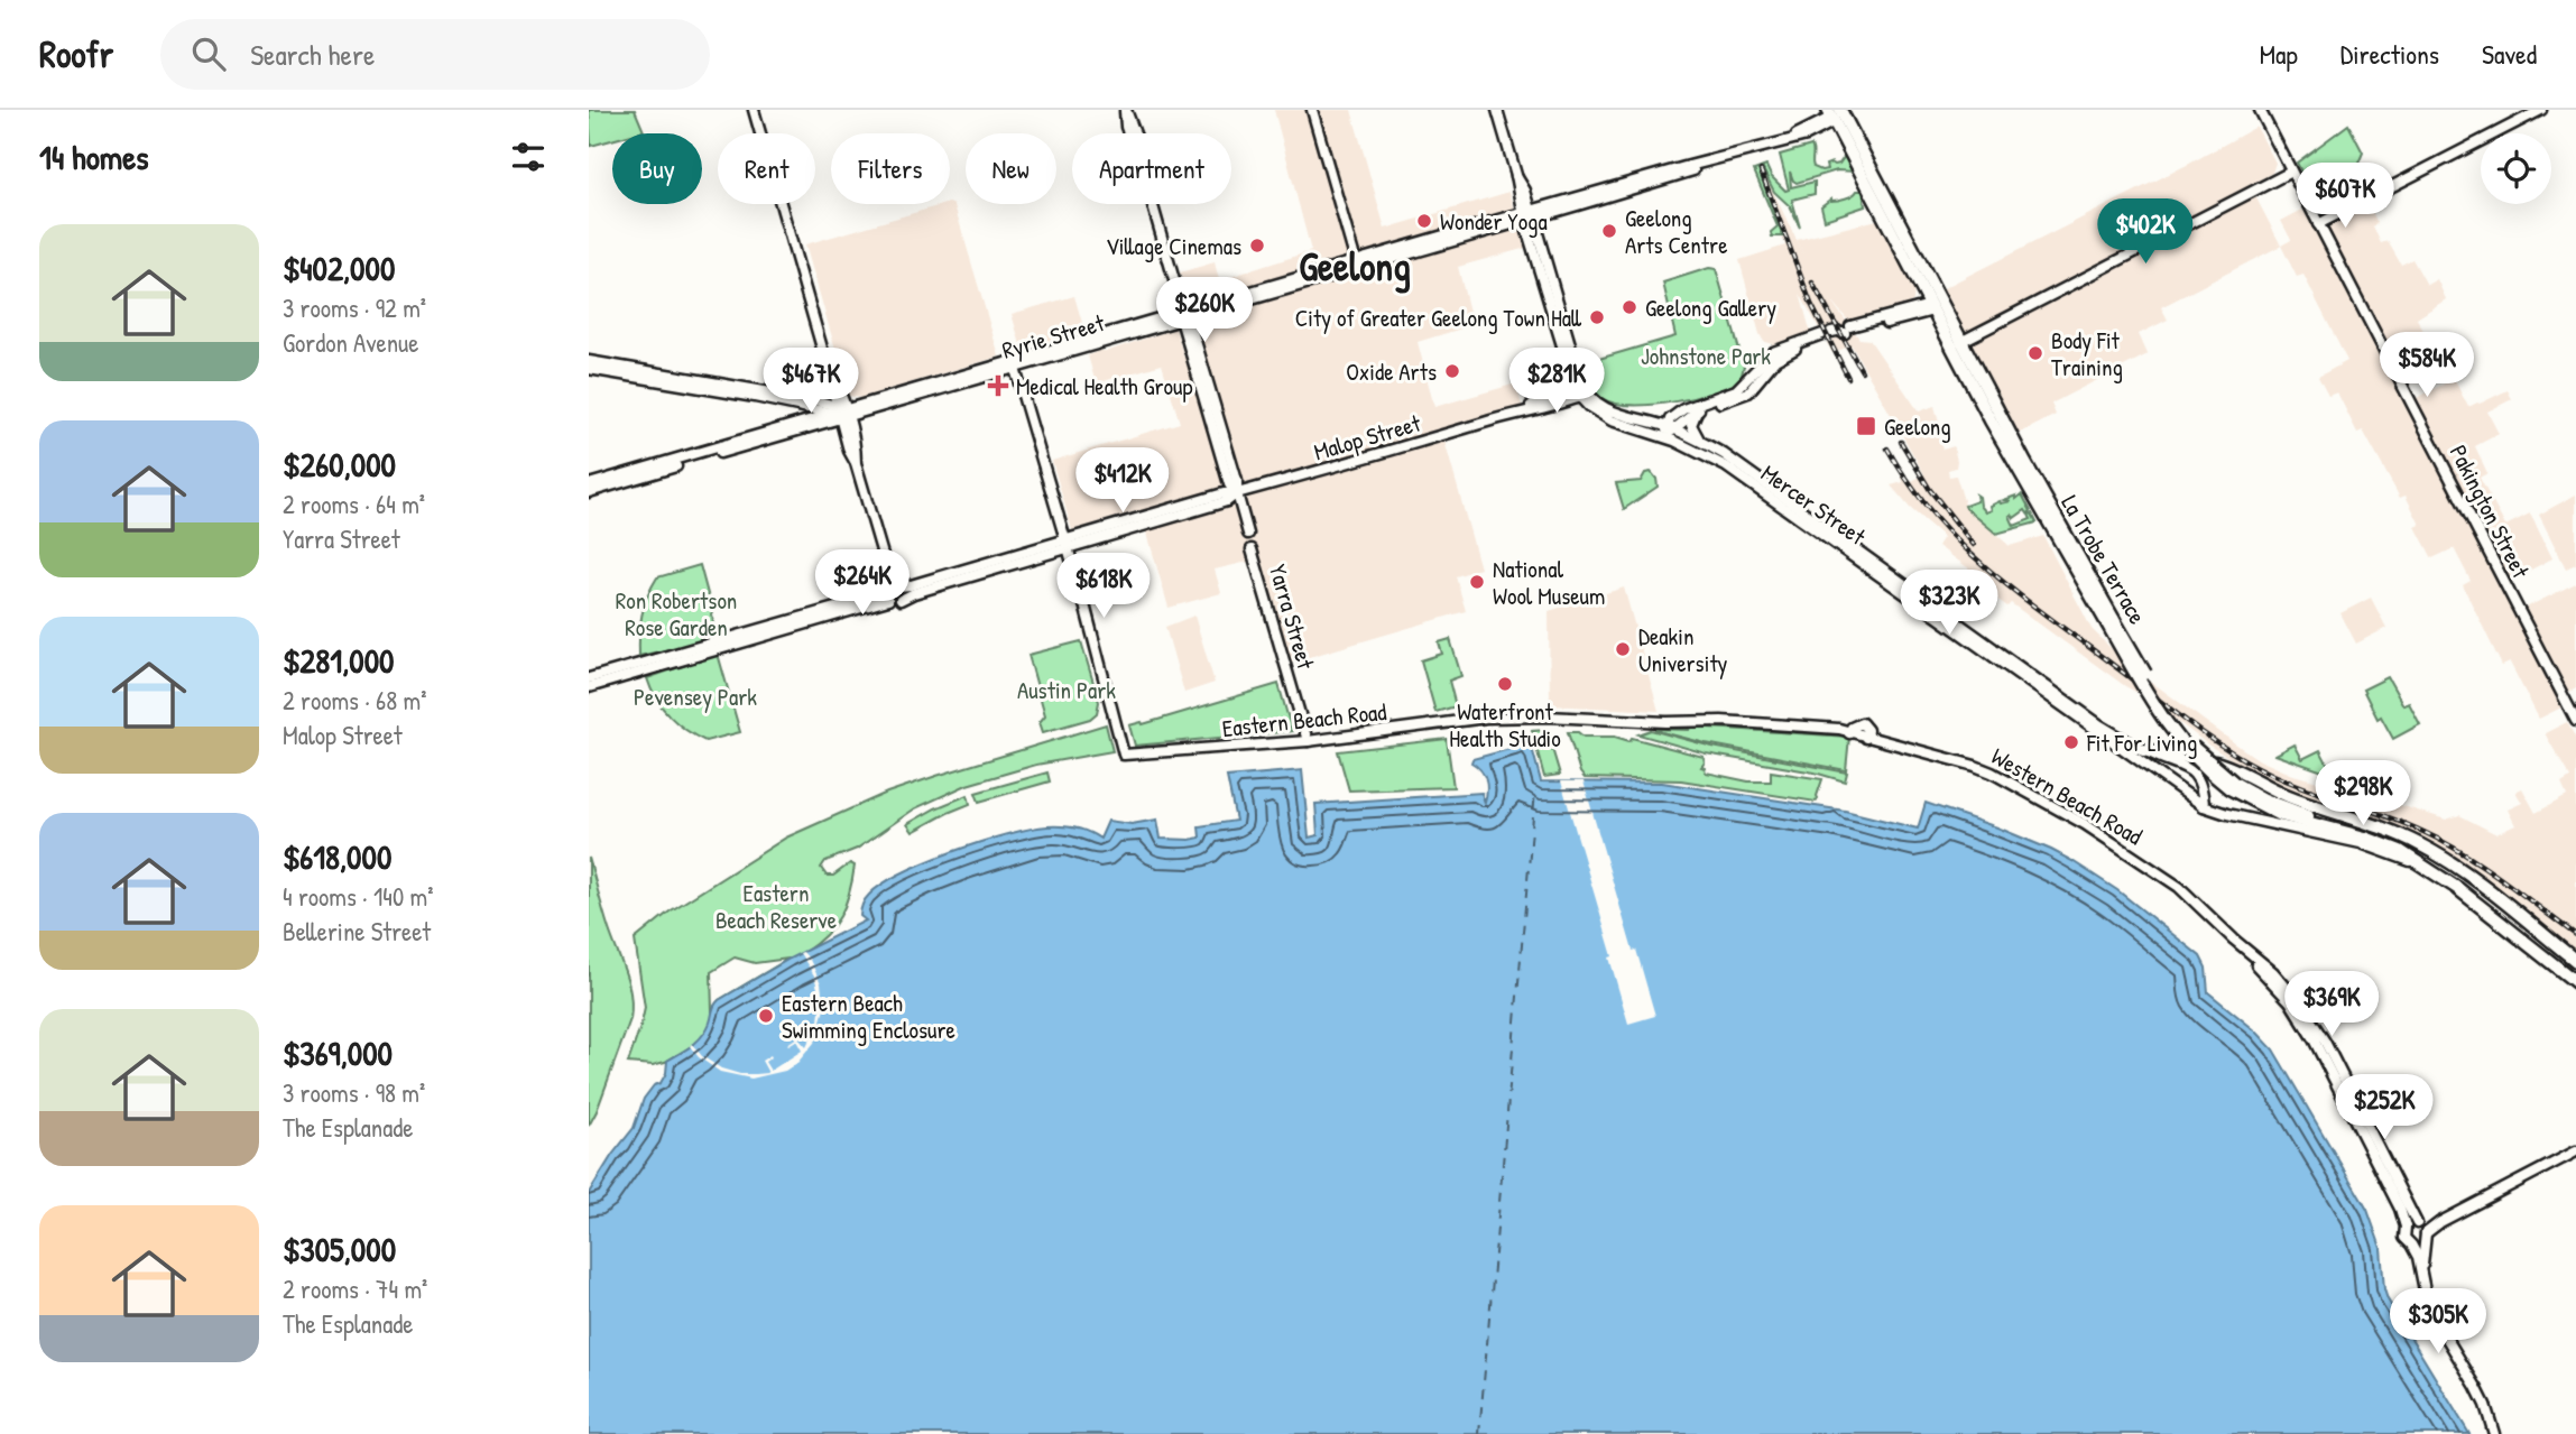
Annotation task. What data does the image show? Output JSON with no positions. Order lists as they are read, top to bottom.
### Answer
{
  "streets": {
    "highway": ["La Trobe Terrace"],
    "street": [
      "Ryrie Street",
      "Malop Street",
      "Mercer Street",
      "Pakington Street",
      "Yarra Street",
      "Eastern Beach Road",
      "Western Beach Road"
    ]
  },
  "crossings": [
    ["Ryrie Street", "La Trobe Terrace"],
    ["Malop Street", "Mercer Street"],
    ["Malop Street", "Eastern Beach Road"],
    ["Mercer Street", "La Trobe Terrace"],
    ["Yarra Street", "Eastern Beach Road"],
    ["Eastern Beach Road", "Western Beach Road"]
  ],
  "districts": ["Geelong"],
  "parks": [
    "Johnstone Park",
    "Ron Robertson Rose Garden",
    "Austin Park",
    "Pevensey Park",
    "Eastern Beach Reserve"
  ],
  "places": {
    "other": [
      "Wonder Yoga",
      "Geelong Arts Centre",
      "Village Cinemas",
      "Geelong Gallery",
      "City of Greater Geelong Town Hall",
      "Body Fit Training",
      "Oxide Arts",
      "National Wool Museum",
      "Deakin University",
      "Waterfront Health Studio",
      "Fit For Living",
      "Eastern Beach Swimming Enclosure"
    ],
    "health": ["Medical Health Group"],
    "transit": ["Geelong"]
  },
  "page": {
    "header": "Roofr",
    "search": "Search here",
    "nav": ["Map", "Directions", "Saved"],
    "heading": "14 homes",
    "chip": [
      "Buy",
      "Rent",
      "Filters",
      "New",
      "Apartment"
    ],
    "price": [
      "$607K",
      "$402K",
      "$260K",
      "$584K",
      "$467K",
      "$281K",
      "$412K",
      "$264K",
      "$618K",
      "$323K",
      "$298K",
      "$369K",
      "$252K",
      "$305K"
    ],
    "list": [
      {
        "name": "$402,000",
        "note": "3 rooms · 92 m² · Gordon Avenue"
      },
      {
        "name": "$260,000",
        "note": "2 rooms · 64 m² · Yarra Street"
      },
      {
        "name": "$281,000",
        "note": "2 rooms · 68 m² · Malop Street"
      },
      {
        "name": "$618,000",
        "note": "4 rooms · 140 m² · Bellerine Street"
      },
      {
        "name": "$369,000",
        "note": "3 rooms · 98 m² · The Esplanade"
      },
      {
        "name": "$305,000",
        "note": "2 rooms · 74 m² · The Esplanade"
      }
    ]
  }
}
